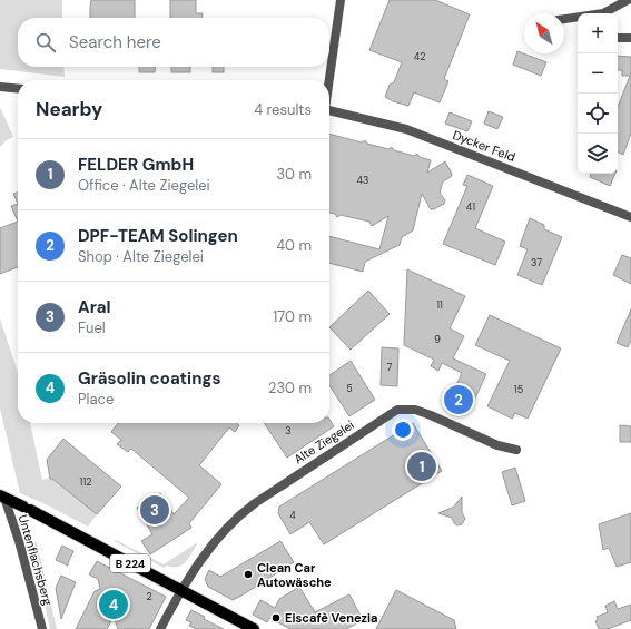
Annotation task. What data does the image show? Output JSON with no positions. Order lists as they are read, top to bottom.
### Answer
{
  "streets": {
    "main road": ["B 224"],
    "street": ["Dycker Feld", "Alte Ziegelei", "Untenflachsberg"]
  },
  "crossings": [
    ["Alte Ziegelei", "B 224"],
    ["Untenflachsberg", "B 224"]
  ],
  "places": ["Clean Car Autowäsche", "Eiscafè Venezia"],
  "house_numbers": [
    "42",
    "43",
    "41",
    "37",
    "11",
    "9",
    "7",
    "5",
    "15",
    "3",
    "112",
    "4",
    "2"
  ],
  "north": "top left",
  "page": {
    "map_buttons": ["+", "−"],
    "search": "Search here",
    "heading": ["Nearby", "4 results"],
    "list": [
      {
        "mark": "1",
        "name": "FELDER GmbH",
        "note": "Office · Alte Ziegelei",
        "value": "30 m"
      },
      {
        "mark": "2",
        "name": "DPF-TEAM Solingen",
        "note": "Shop · Alte Ziegelei",
        "value": "40 m"
      },
      {
        "mark": "3",
        "name": "Aral",
        "note": "Fuel",
        "value": "170 m"
      },
      {
        "mark": "4",
        "name": "Gräsolin coatings",
        "note": "Place",
        "value": "230 m"
      }
    ],
    "pins": [
      "2",
      "1",
      "3",
      "4"
    ]
  }
}
